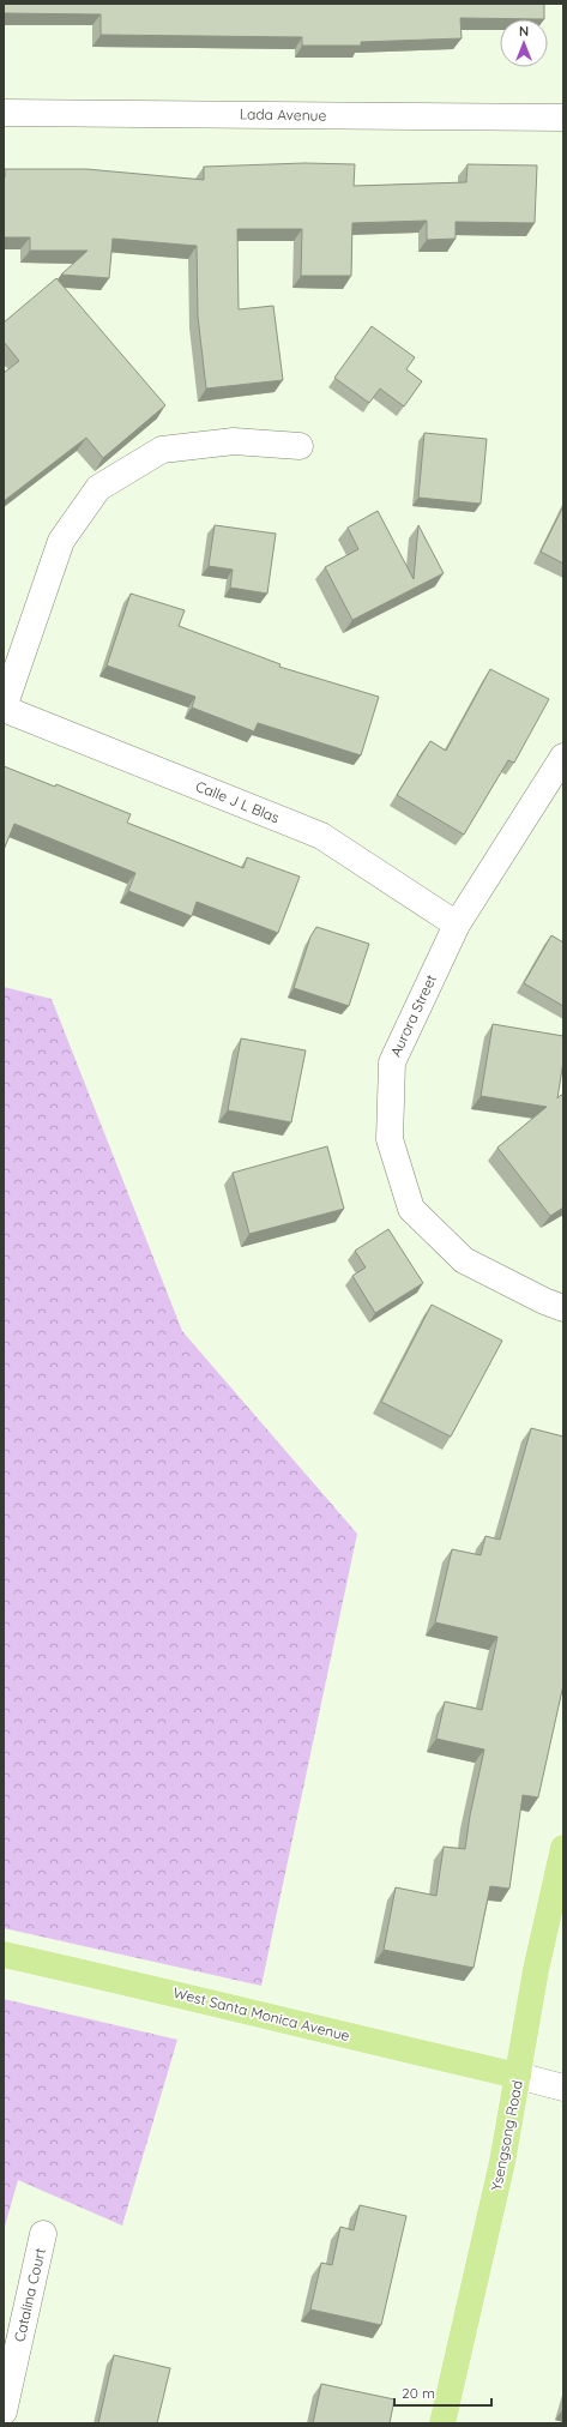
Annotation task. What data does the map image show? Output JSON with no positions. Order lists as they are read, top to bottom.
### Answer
{
  "streets": {
    "main road": ["West Santa Monica Avenue", "Ysengsong Road"],
    "street": [
      "Lada Avenue",
      "Calle J L Blas",
      "Aurora Street",
      "Catalina Court"
    ]
  },
  "crossings": [
    ["Calle J L Blas", "Aurora Street"],
    ["West Santa Monica Avenue", "Ysengsong Road"]
  ],
  "scale_bar": "20 m",
  "north": "top"
}
